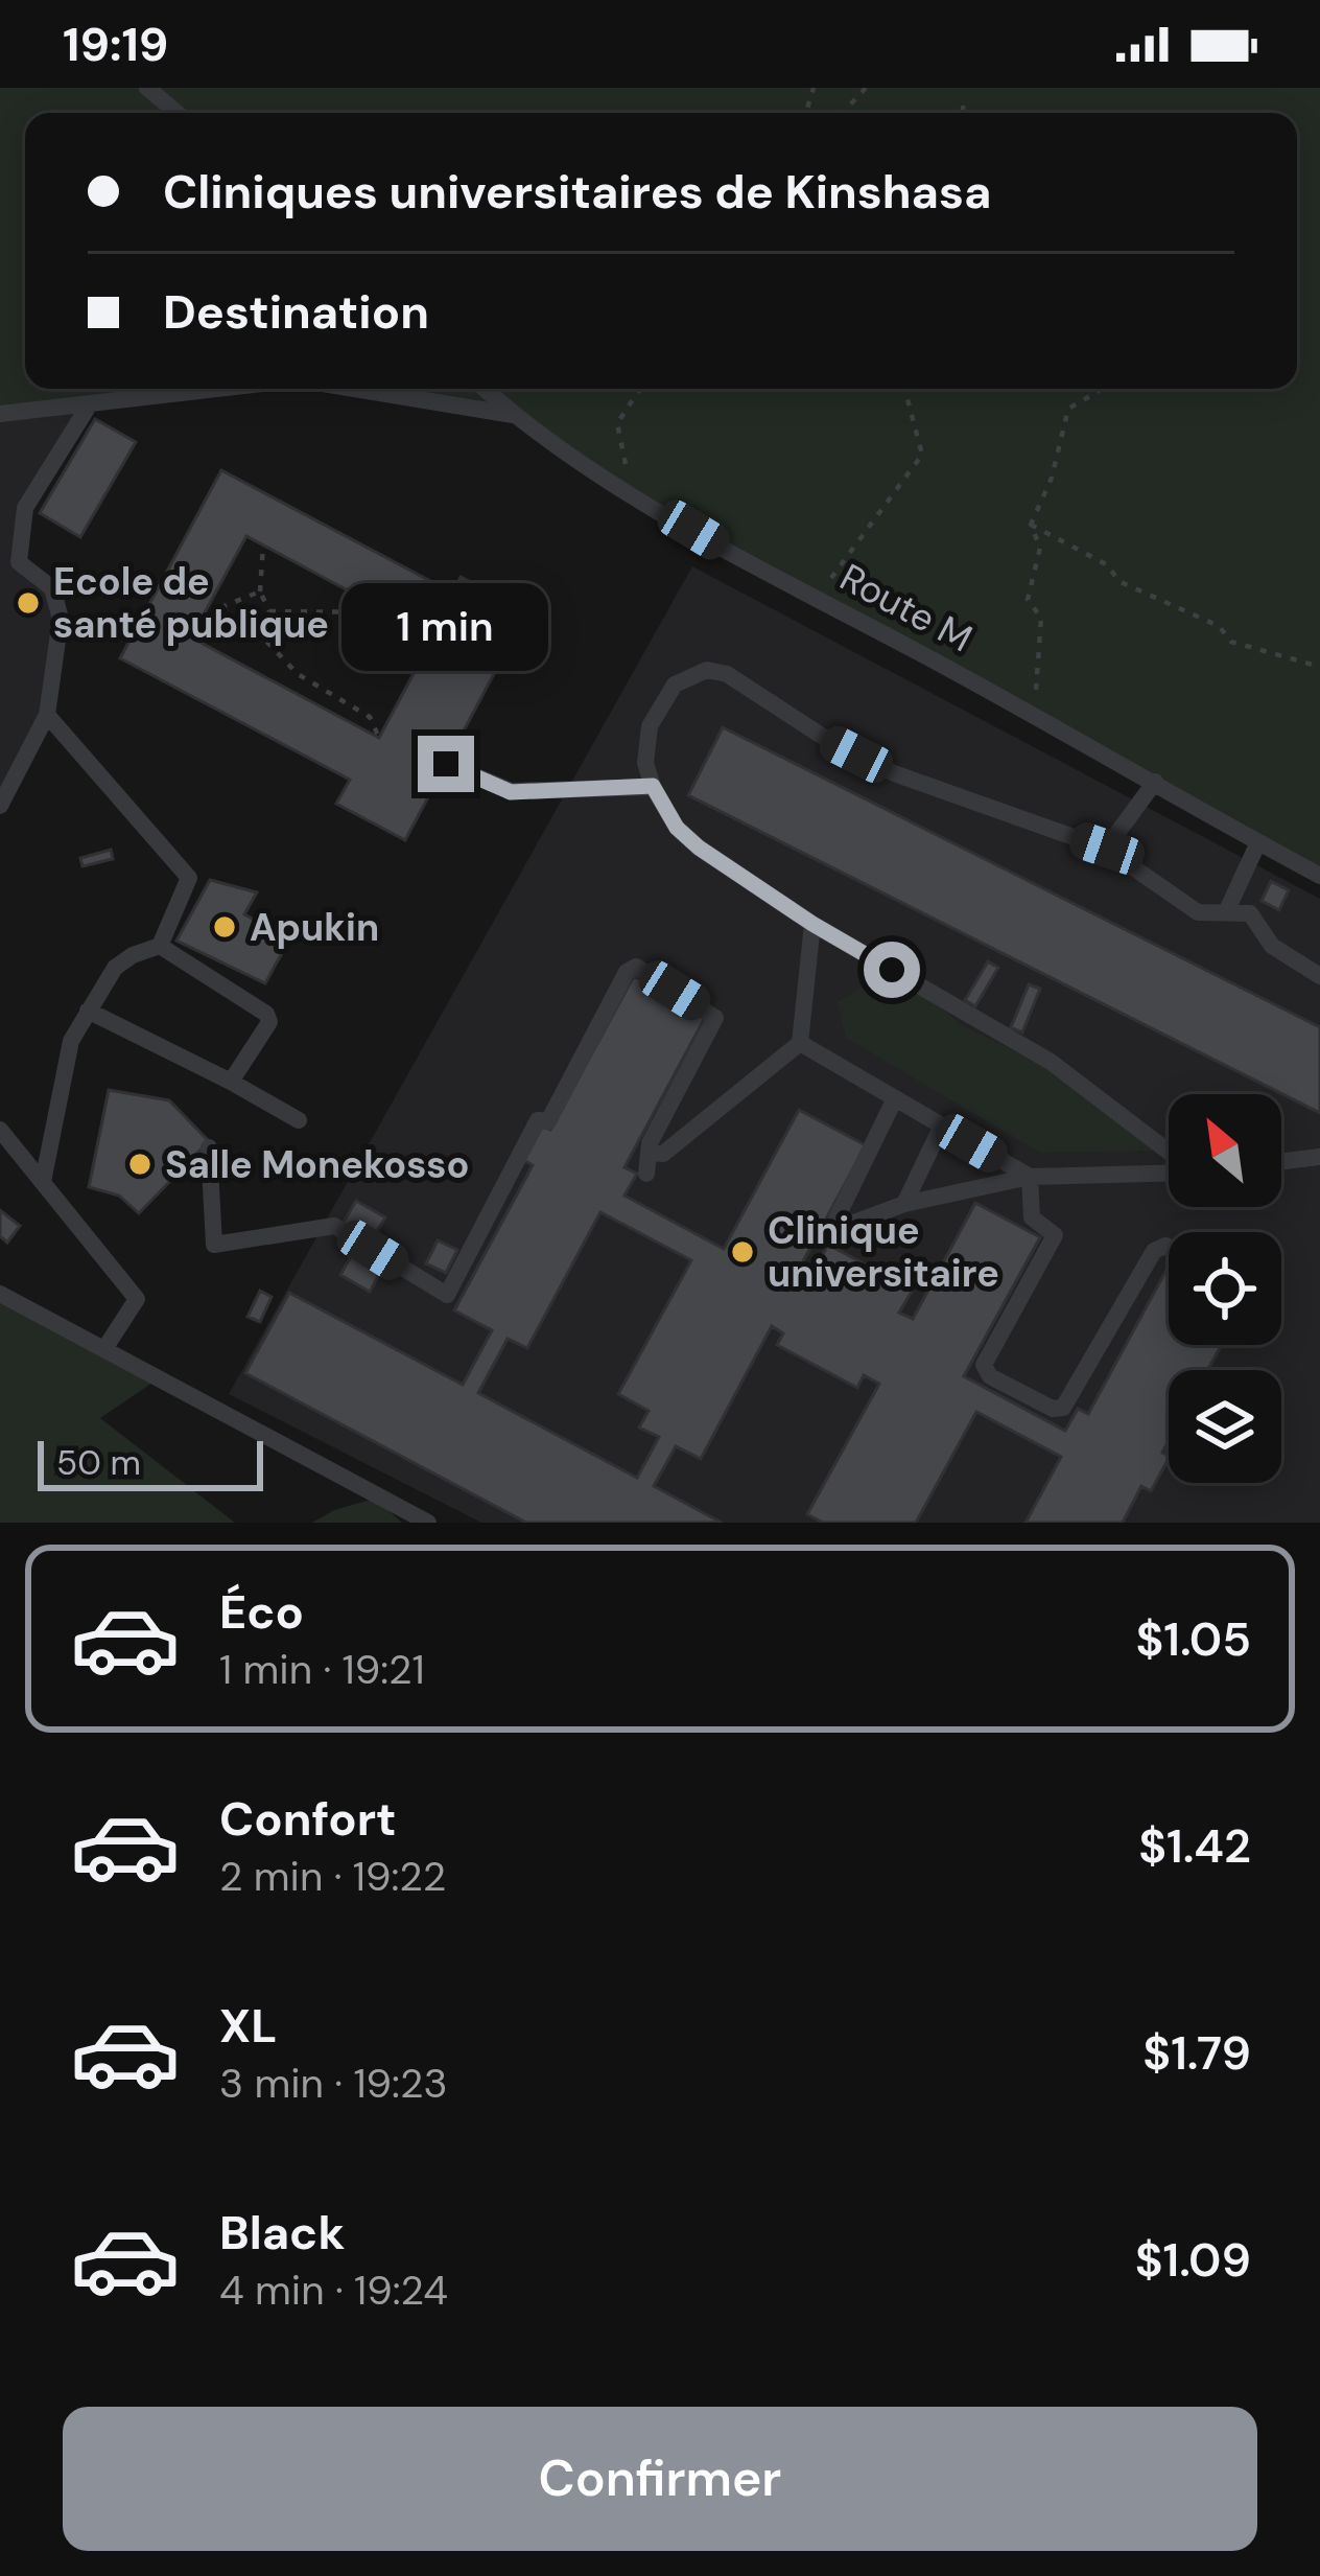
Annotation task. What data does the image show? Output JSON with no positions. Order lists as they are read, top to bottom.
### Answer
{
  "streets": {
    "lane": ["Route M"]
  },
  "places": [
    "Ecole de santé publique",
    "Apukin",
    "Salle Monekosso",
    "Clinique universitaire"
  ],
  "scale_bar": "50 m",
  "north": "top left",
  "page": {
    "status": "19:19",
    "banner": ["Cliniques universitaires de Kinshasa", "Destination"],
    "bubble": "1 min",
    "scale": "50 m",
    "list": [
      {
        "name": "Éco",
        "note": "1 min · 19:21",
        "value": "$1.05"
      },
      {
        "name": "Confort",
        "note": "2 min · 19:22",
        "value": "$1.42"
      },
      {
        "name": "XL",
        "note": "3 min · 19:23",
        "value": "$1.79"
      },
      {
        "name": "Black",
        "note": "4 min · 19:24",
        "value": "$1.09"
      }
    ],
    "buttons": "Confirmer"
  }
}
